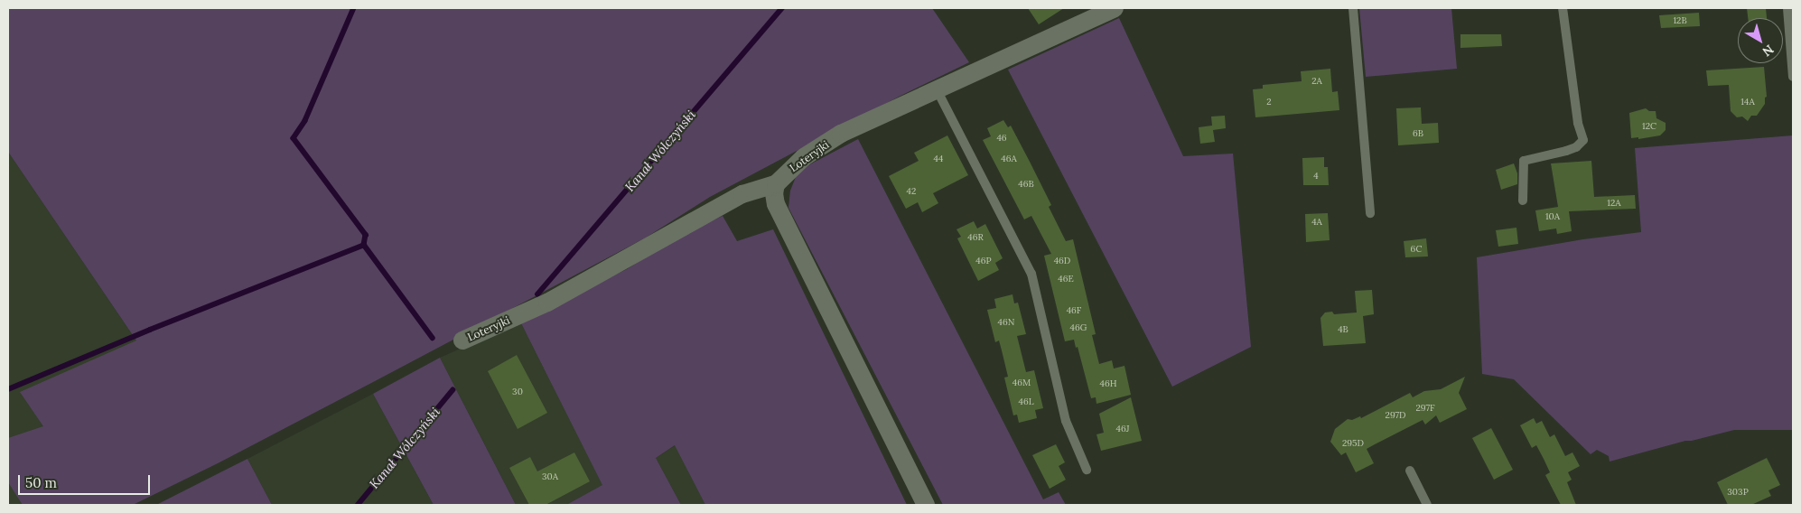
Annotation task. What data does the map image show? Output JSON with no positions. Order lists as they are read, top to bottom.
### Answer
{
  "streets": {
    "street": ["Loteryjki"]
  },
  "water": ["Kanał Wólczyński"],
  "house_numbers": [
    "12B",
    "2A",
    "2",
    "14A",
    "12C",
    "6B",
    "46",
    "44",
    "46A",
    "4",
    "46B",
    "42",
    "12A",
    "10A",
    "4A",
    "46R",
    "6C",
    "46P",
    "46D",
    "46E",
    "46F",
    "46N",
    "46G",
    "4B",
    "46M",
    "46H",
    "30",
    "46L",
    "297F",
    "297D",
    "46J",
    "295D",
    "30A",
    "303P"
  ],
  "scale_bar": "50 m",
  "north": "bottom right"
}
